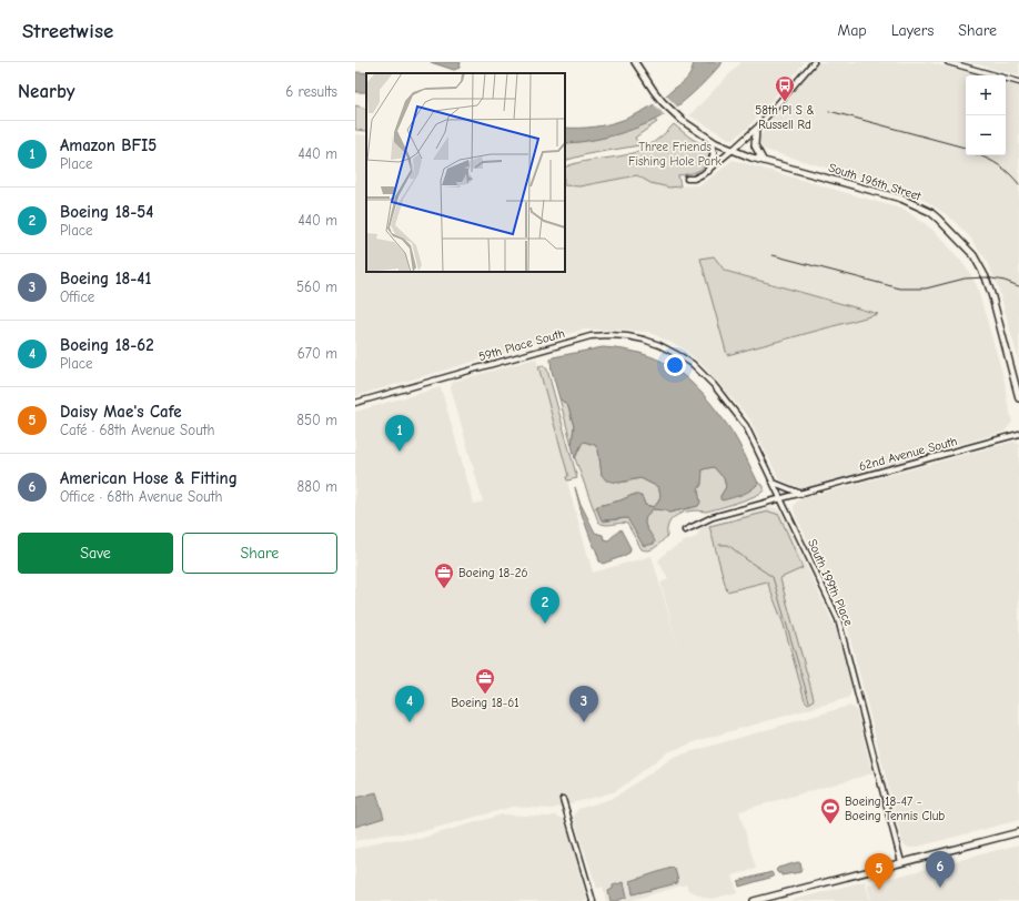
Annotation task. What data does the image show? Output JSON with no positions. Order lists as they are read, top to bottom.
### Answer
{
  "streets": {
    "main road": ["South 196th Street"],
    "street": ["59th Place South", "62nd Avenue South", "South 199th Place"]
  },
  "crossings": [
    ["59th Place South", "South 199th Place"],
    ["62nd Avenue South", "South 199th Place"]
  ],
  "parks": ["Three Friends Fishing Hole Park"],
  "places": {
    "bus stop": ["58th Pl S & Russell Rd"],
    "office": ["Boeing 18-26", "Boeing 18-61"],
    "sports": ["Boeing 18-47 - Boeing Tennis Club"]
  },
  "page": {
    "header": "Streetwise",
    "nav": ["Map", "Layers", "Share"],
    "heading": ["Nearby", "6 results"],
    "map_buttons": ["+", "−"],
    "list": [
      {
        "mark": "1",
        "name": "Amazon BFI5",
        "note": "Place",
        "value": "440 m"
      },
      {
        "mark": "2",
        "name": "Boeing 18-54",
        "note": "Place",
        "value": "440 m"
      },
      {
        "mark": "3",
        "name": "Boeing 18-41",
        "note": "Office",
        "value": "560 m"
      },
      {
        "mark": "4",
        "name": "Boeing 18-62",
        "note": "Place",
        "value": "670 m"
      },
      {
        "mark": "5",
        "name": "Daisy Mae's Cafe",
        "note": "Café · 68th Avenue South",
        "value": "850 m"
      },
      {
        "mark": "6",
        "name": "American Hose & Fitting",
        "note": "Office · 68th Avenue South",
        "value": "880 m"
      }
    ],
    "pins": [
      "1",
      "2",
      "3",
      "4",
      "6",
      "5"
    ],
    "buttons": ["Save", "Share"]
  }
}
